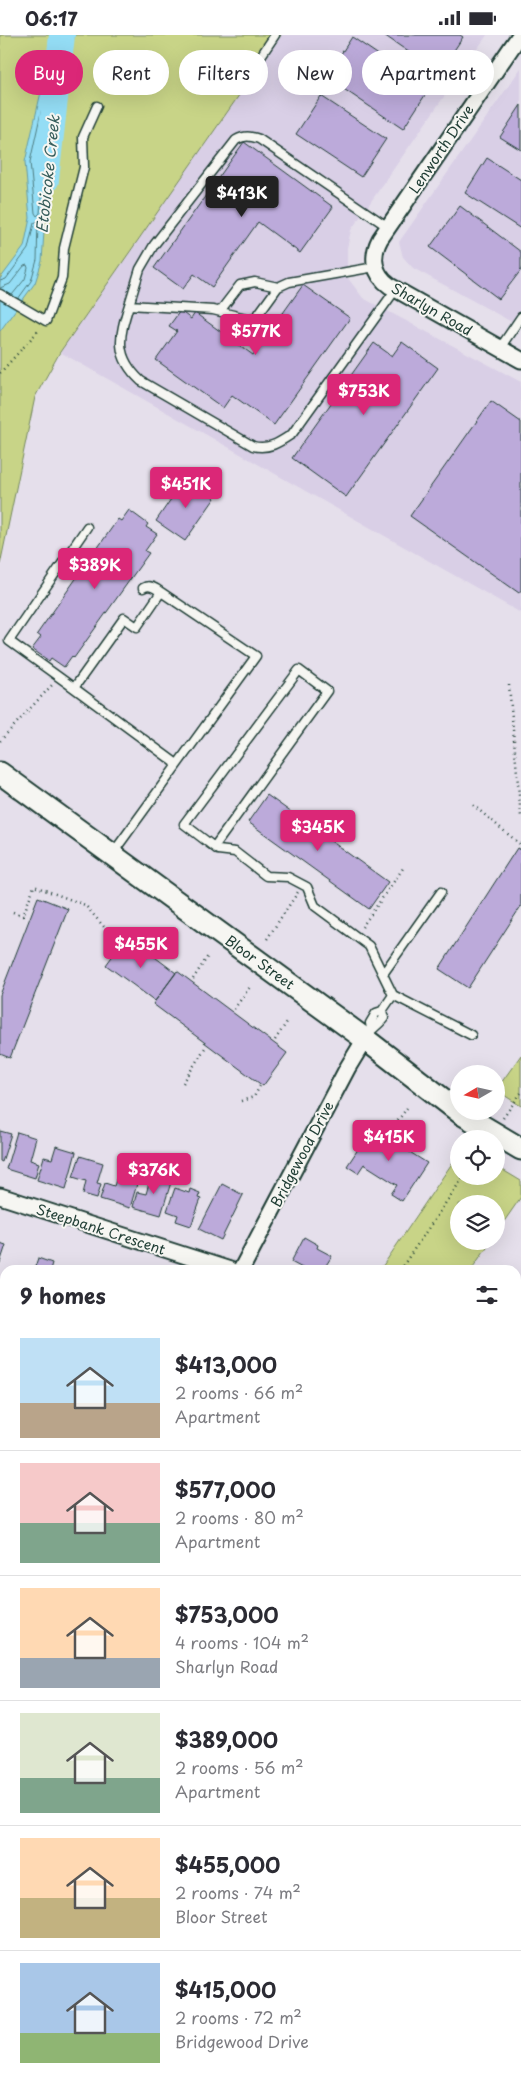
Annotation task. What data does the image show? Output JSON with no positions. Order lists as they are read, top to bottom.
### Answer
{
  "streets": {
    "main road": ["Bloor Street"],
    "street": [
      "Lenworth Drive",
      "Sharlyn Road",
      "Bridgewood Drive",
      "Steepbank Crescent"
    ]
  },
  "crossings": [
    ["Bloor Street", "Bridgewood Drive"]
  ],
  "water": ["Etobicoke Creek"],
  "north": "left",
  "page": {
    "status": "06:17",
    "chip": [
      "Buy",
      "Rent",
      "Filters",
      "New",
      "Apartment"
    ],
    "price": [
      "$413K",
      "$577K",
      "$753K",
      "$451K",
      "$389K",
      "$345K",
      "$455K",
      "$415K",
      "$376K"
    ],
    "heading": "9 homes",
    "list": [
      {
        "name": "$413,000",
        "note": "2 rooms · 66 m² · Apartment"
      },
      {
        "name": "$577,000",
        "note": "2 rooms · 80 m² · Apartment"
      },
      {
        "name": "$753,000",
        "note": "4 rooms · 104 m² · Sharlyn Road"
      },
      {
        "name": "$389,000",
        "note": "2 rooms · 56 m² · Apartment"
      },
      {
        "name": "$455,000",
        "note": "2 rooms · 74 m² · Bloor Street"
      },
      {
        "name": "$415,000",
        "note": "2 rooms · 72 m² · Bridgewood Drive"
      }
    ]
  }
}
